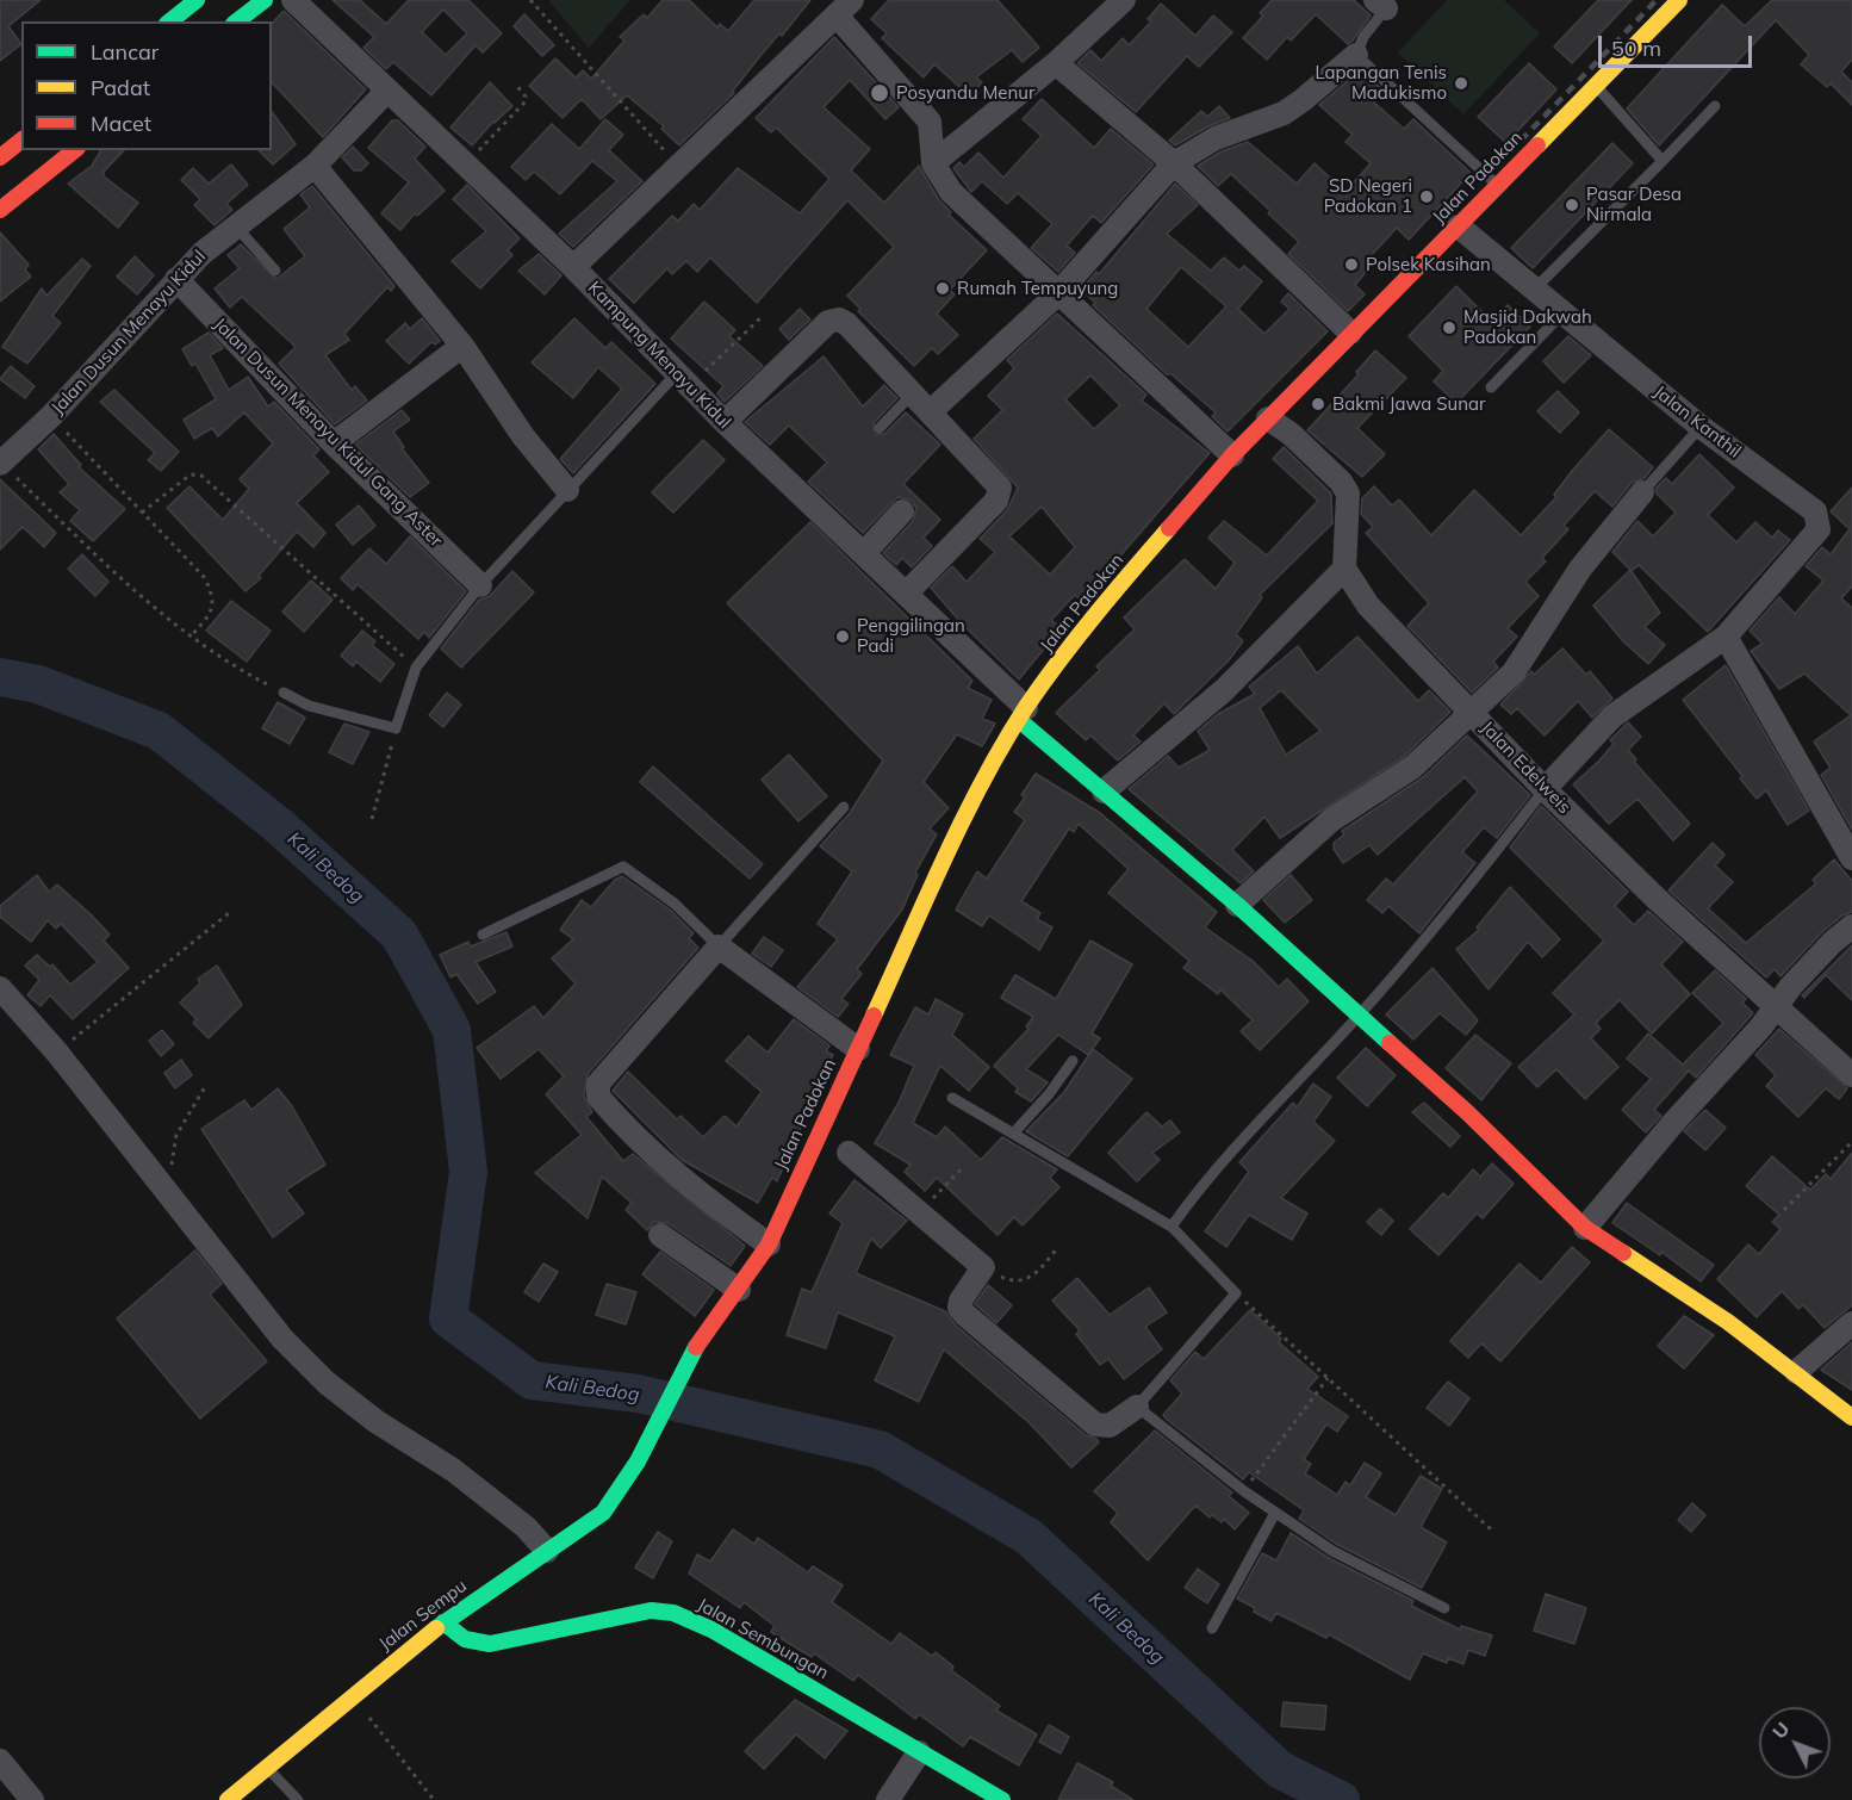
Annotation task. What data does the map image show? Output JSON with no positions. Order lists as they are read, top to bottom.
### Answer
{
  "streets": {
    "main road": ["Jalan Padokan", "Jalan Sempu", "Jalan Sembungan"],
    "street": [
      "Jalan Dusun Menayu Kidul",
      "Kampung Menayu Kidul",
      "Jalan Kanthil",
      "Jalan Dusun Menayu Kidul Gang Aster",
      "Jalan Edelweis"
    ]
  },
  "crossings": [
    ["Jalan Padokan", "Kampung Menayu Kidul"],
    ["Jalan Padokan", "Jalan Kanthil"],
    ["Jalan Padokan", "Jalan Sempu"],
    ["Jalan Dusun Menayu Kidul", "Kampung Menayu Kidul"],
    ["Jalan Dusun Menayu Kidul", "Jalan Dusun Menayu Kidul Gang Aster"],
    ["Jalan Kanthil", "Jalan Edelweis"],
    ["Jalan Sempu", "Jalan Sembungan"]
  ],
  "water": ["Kali Bedog"],
  "places": [
    "Lapangan Tenis Madukismo",
    "Posyandu Menur",
    "SD Negeri Padokan 1",
    "Pasar Desa Nirmala",
    "Polsek Kasihan",
    "Rumah Tempuyung",
    "Masjid Dakwah Padokan",
    "Bakmi Jawa Sunar",
    "Penggilingan Padi"
  ],
  "legend": ["Lancar", "Padat", "Macet"],
  "scale_bar": "50 m",
  "north": "top left"
}
